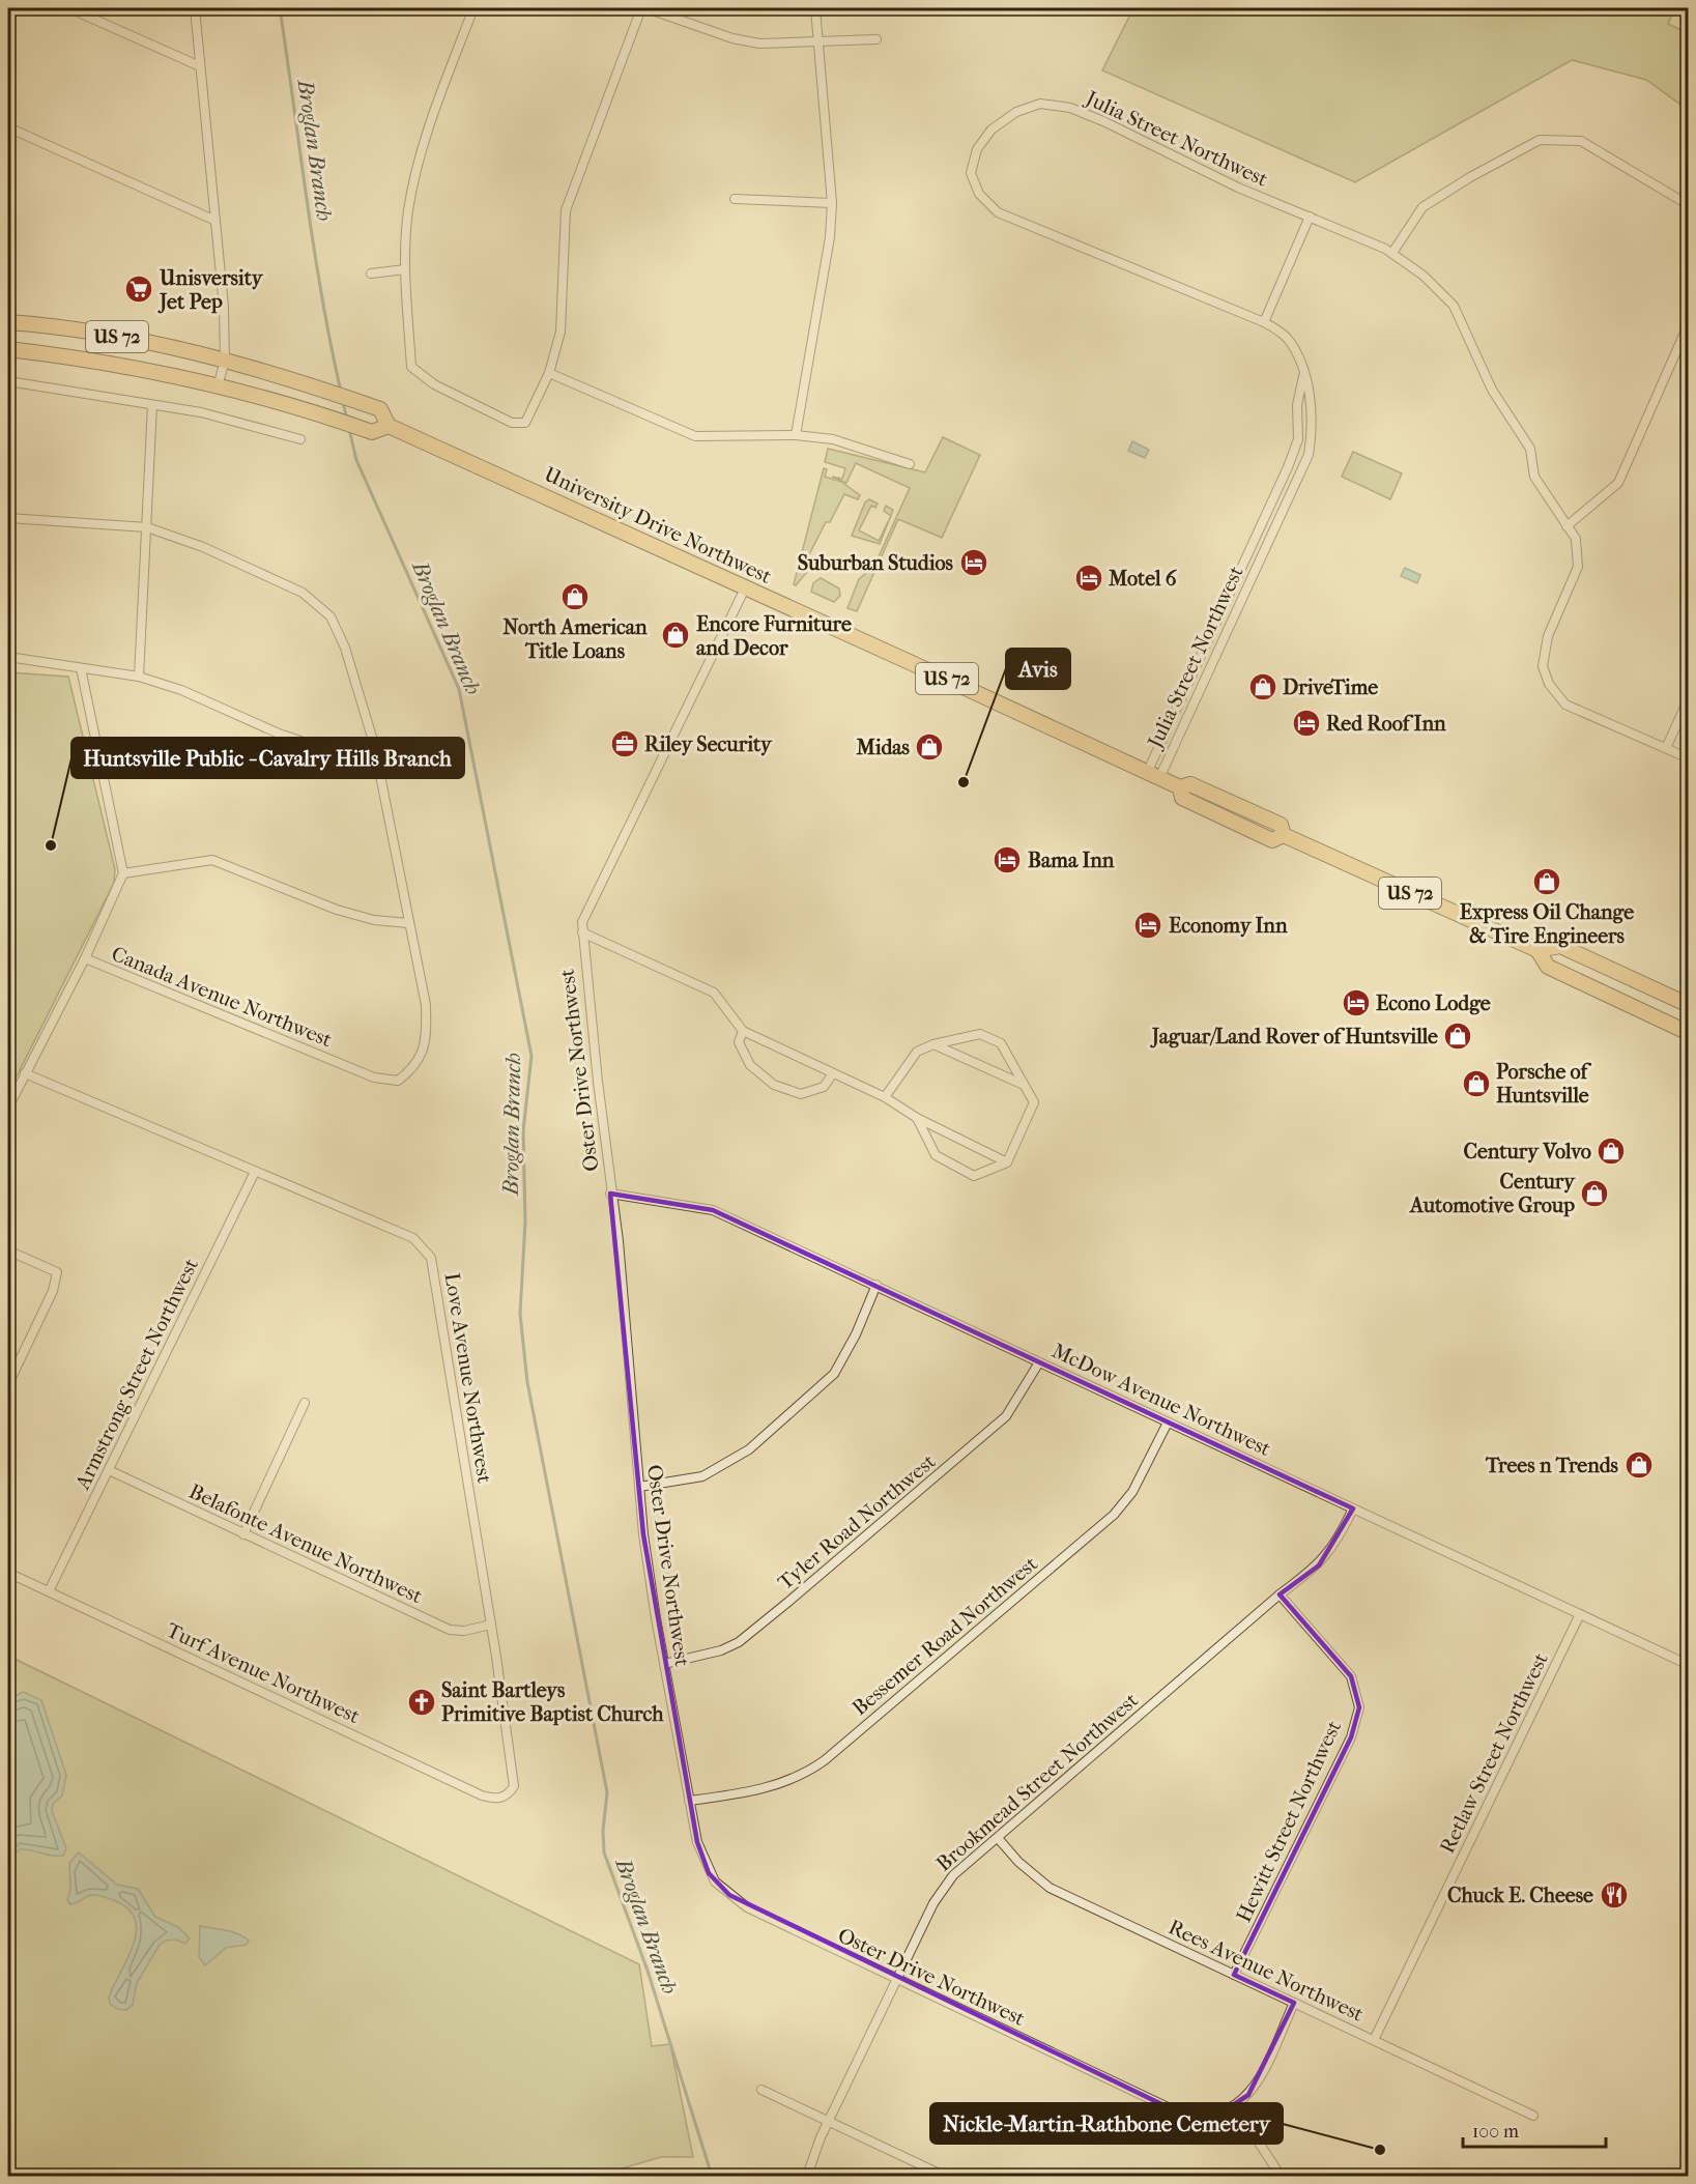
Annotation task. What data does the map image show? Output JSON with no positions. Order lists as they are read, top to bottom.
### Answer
{
  "streets": {
    "highway": ["US 72", "University Drive Northwest"],
    "street": [
      "Julia Street Northwest",
      "Canada Avenue Northwest",
      "Oster Drive Northwest",
      "Armstrong Street Northwest",
      "Love Avenue Northwest",
      "McDow Avenue Northwest",
      "Tyler Road Northwest",
      "Belafonte Avenue Northwest",
      "Bessemer Road Northwest",
      "Turf Avenue Northwest",
      "Retlaw Street Northwest",
      "Brookmead Street Northwest",
      "Hewitt Street Northwest",
      "Rees Avenue Northwest"
    ]
  },
  "crossings": [
    ["Julia Street Northwest", "University Drive Northwest"],
    ["University Drive Northwest", "Oster Drive Northwest"],
    ["Oster Drive Northwest", "McDow Avenue Northwest"],
    ["Oster Drive Northwest", "Tyler Road Northwest"],
    ["Oster Drive Northwest", "Bessemer Road Northwest"],
    ["Oster Drive Northwest", "Brookmead Street Northwest"],
    ["Oster Drive Northwest", "Rees Avenue Northwest"],
    ["Armstrong Street Northwest", "Love Avenue Northwest"],
    ["Armstrong Street Northwest", "Belafonte Avenue Northwest"],
    ["Armstrong Street Northwest", "Turf Avenue Northwest"],
    ["Love Avenue Northwest", "Belafonte Avenue Northwest"],
    ["Love Avenue Northwest", "Turf Avenue Northwest"],
    ["McDow Avenue Northwest", "Tyler Road Northwest"],
    ["McDow Avenue Northwest", "Bessemer Road Northwest"],
    ["McDow Avenue Northwest", "Retlaw Street Northwest"],
    ["McDow Avenue Northwest", "Brookmead Street Northwest"],
    ["Retlaw Street Northwest", "Rees Avenue Northwest"],
    ["Brookmead Street Northwest", "Hewitt Street Northwest"],
    ["Brookmead Street Northwest", "Rees Avenue Northwest"],
    ["Hewitt Street Northwest", "Rees Avenue Northwest"]
  ],
  "water": ["Broglan Branch"],
  "places": {
    "supermarket": ["Unisversity Jet Pep"],
    "hotel": [
      "Suburban Studios",
      "Motel 6",
      "Red Roof Inn",
      "Bama Inn",
      "Economy Inn",
      "Econo Lodge"
    ],
    "shop": [
      "North American Title Loans",
      "Encore Furniture and Decor",
      "DriveTime",
      "Midas",
      "Express Oil Change & Tire Engineers",
      "Jaguar/Land Rover of Huntsville",
      "Porsche of Huntsville",
      "Century Volvo",
      "Century Automotive Group",
      "Trees n Trends"
    ],
    "office": ["Riley Security"],
    "other": ["Avis", "Huntsville Public - Cavalry Hills Branch", "Nickle-Martin-Rathbone Cemetery"],
    "church": ["Saint Bartleys Primitive Baptist Church"],
    "restaurant": ["Chuck E. Cheese"]
  },
  "scale_bar": "100 m"
}
